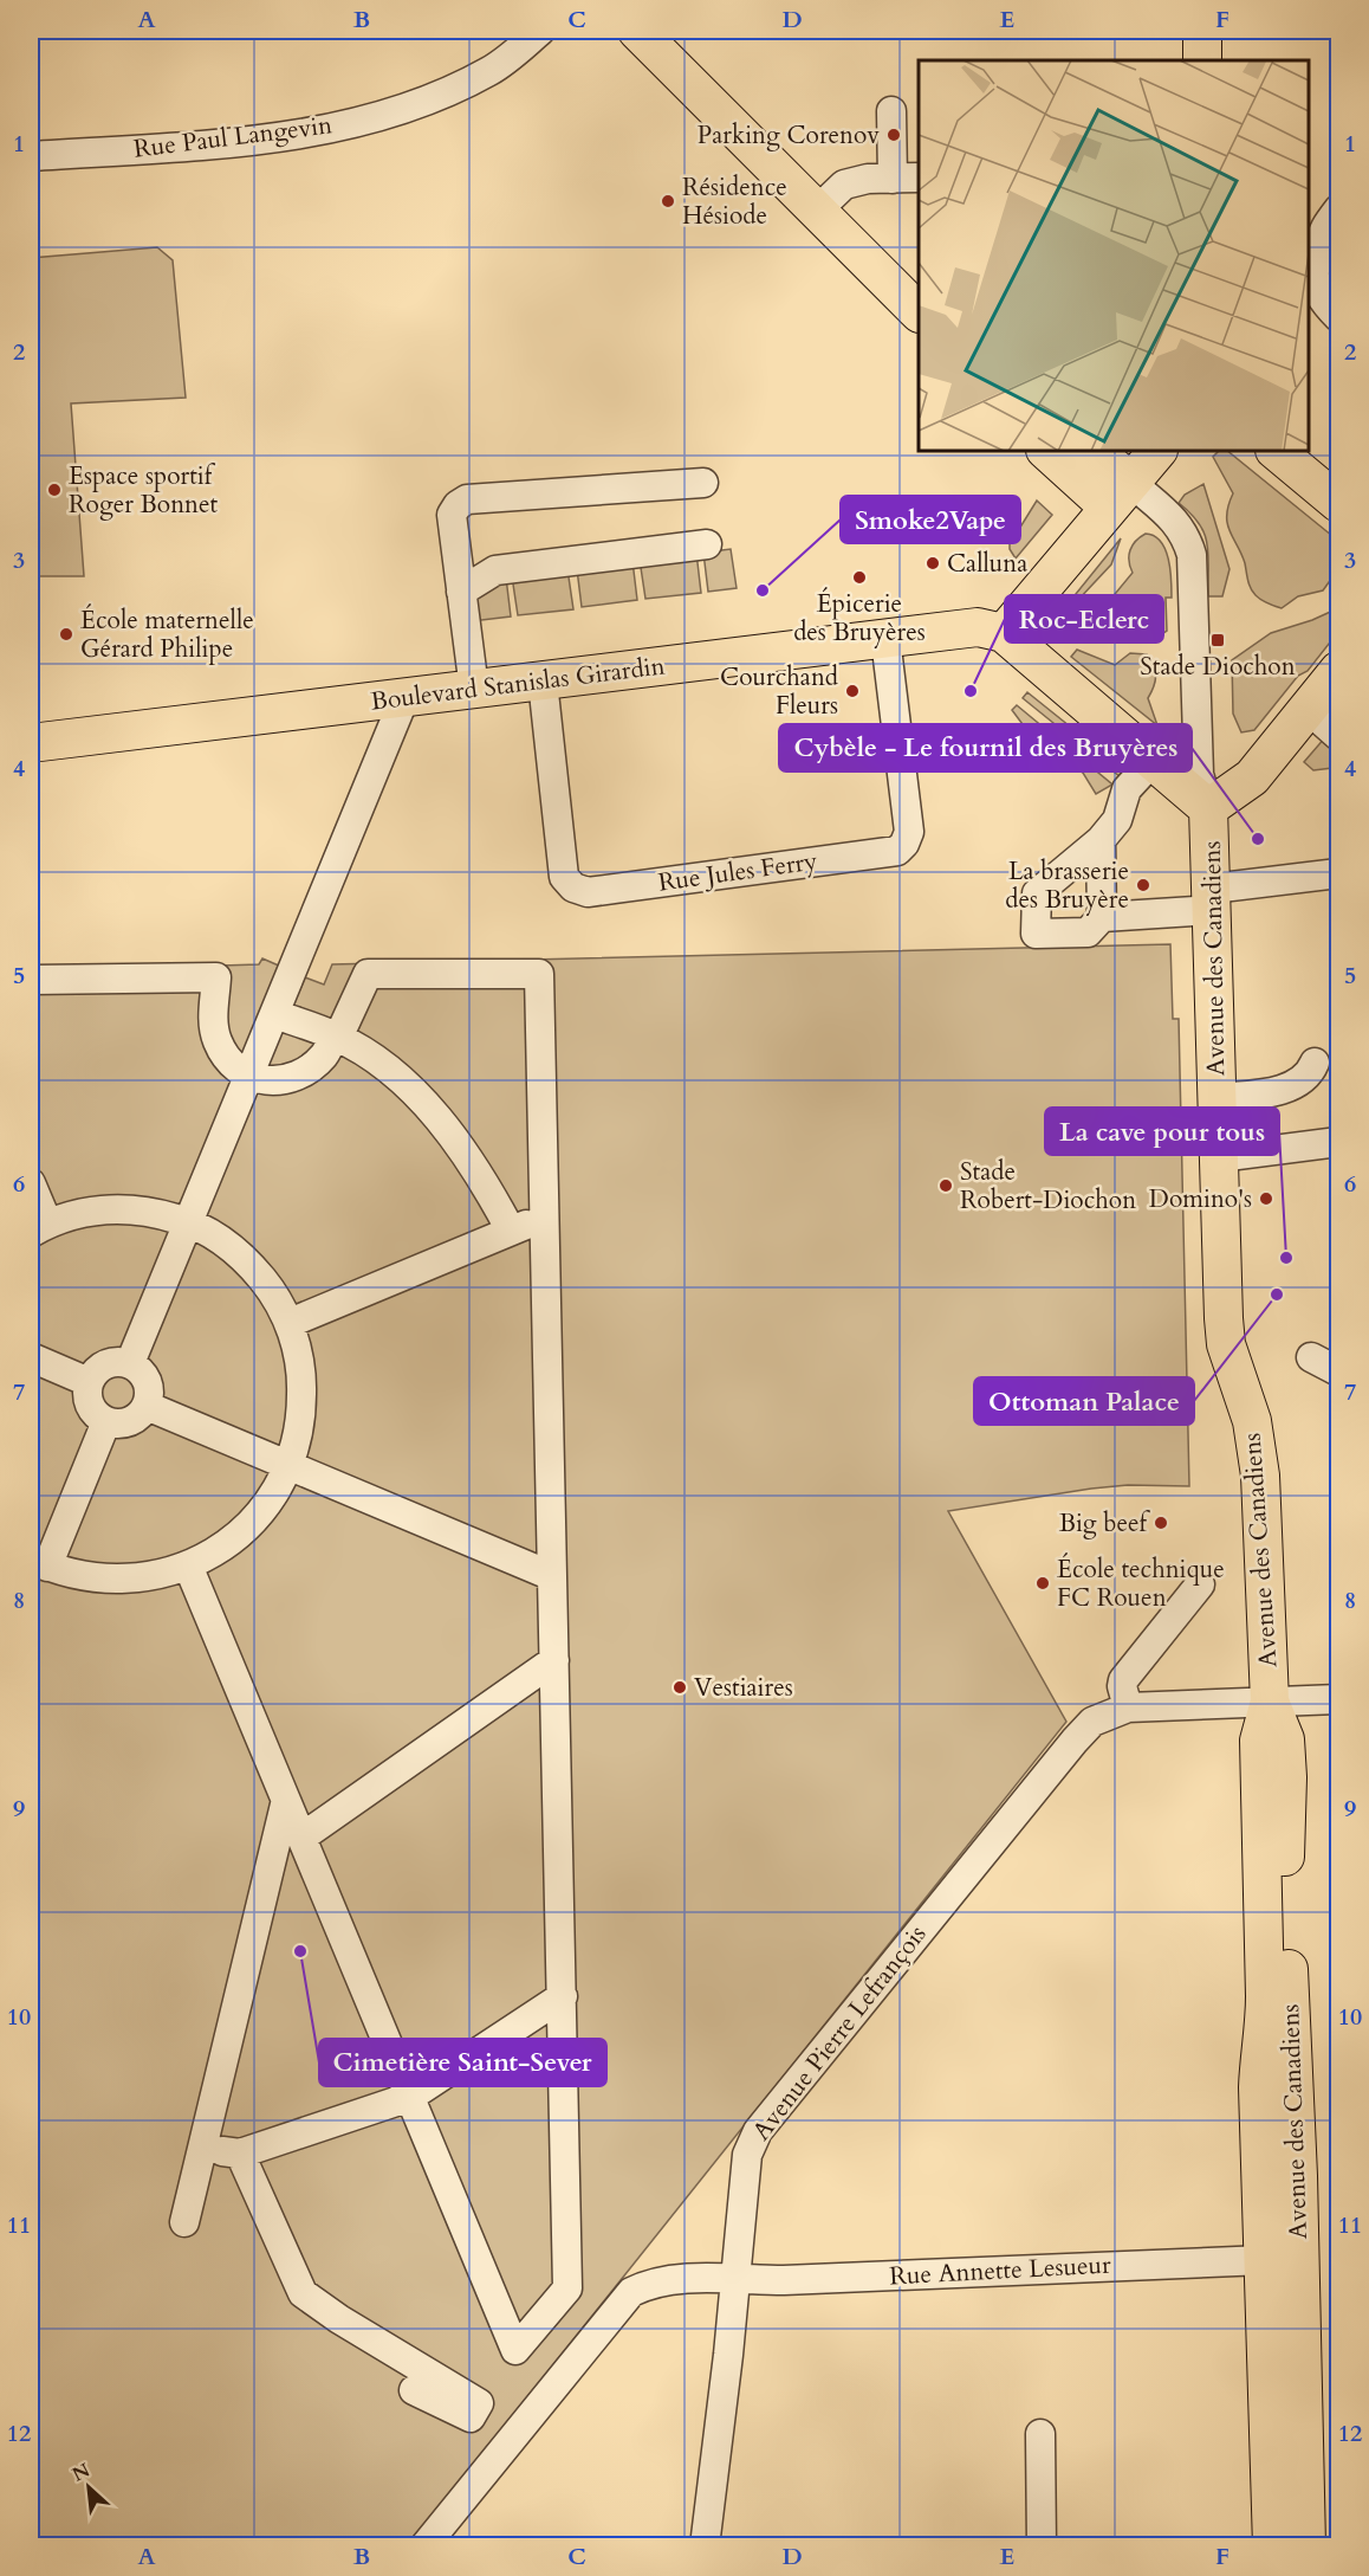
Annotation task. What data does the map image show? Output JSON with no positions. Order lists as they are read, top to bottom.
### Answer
{
  "streets": {
    "main road": ["Boulevard Stanislas Girardin", "Avenue des Canadiens"],
    "street": [
      "Rue Paul Langevin",
      "Rue Jules Ferry",
      "Avenue Pierre Lefrançois",
      "Rue Annette Lesueur"
    ]
  },
  "crossings": [
    ["Boulevard Stanislas Girardin", "Rue Jules Ferry"],
    ["Avenue des Canadiens", "Avenue Pierre Lefrançois"],
    ["Avenue des Canadiens", "Rue Annette Lesueur"],
    ["Avenue Pierre Lefrançois", "Rue Annette Lesueur"]
  ],
  "places": {
    "other": [
      "Parking Corenov",
      "Résidence Hésiode",
      "Espace sportif Roger Bonnet",
      "Calluna",
      "Épicerie des Bruyères",
      "Smoke2Vape",
      "École maternelle Gérard Philipe",
      "Courchand Fleurs",
      "Roc-Eclerc",
      "Cybèle - Le fournil des Bruyères",
      "La brasserie des Bruyère",
      "Stade Robert-Diochon",
      "Domino's",
      "La cave pour tous",
      "Ottoman Palace",
      "Big beef",
      "École technique FC Rouen",
      "Vestiaires",
      "Cimetière Saint-Sever"
    ],
    "transit": ["Stade Diochon"]
  },
  "north": "top left",
  "grid": {
    "columns": [
      "A",
      "B",
      "C",
      "D",
      "E",
      "F"
    ],
    "rows": [
      "1",
      "2",
      "3",
      "4",
      "5",
      "6",
      "7",
      "8",
      "9",
      "10",
      "11",
      "12"
    ]
  }
}
